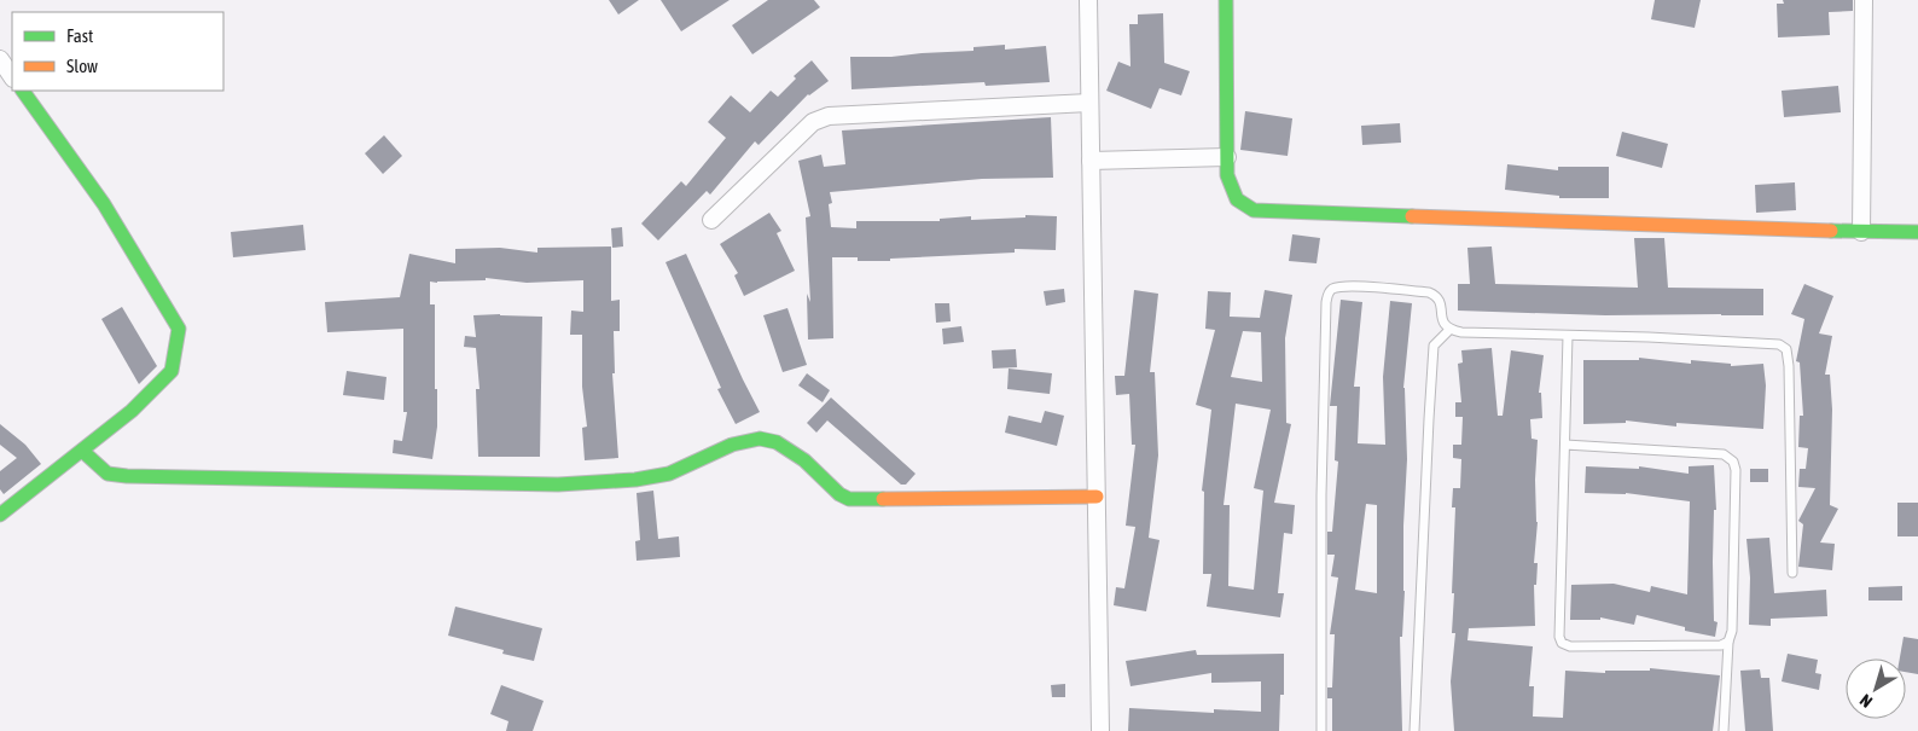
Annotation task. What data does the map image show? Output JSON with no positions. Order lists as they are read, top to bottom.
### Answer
{
  "legend": ["Fast", "Slow"],
  "north": "bottom left"
}
